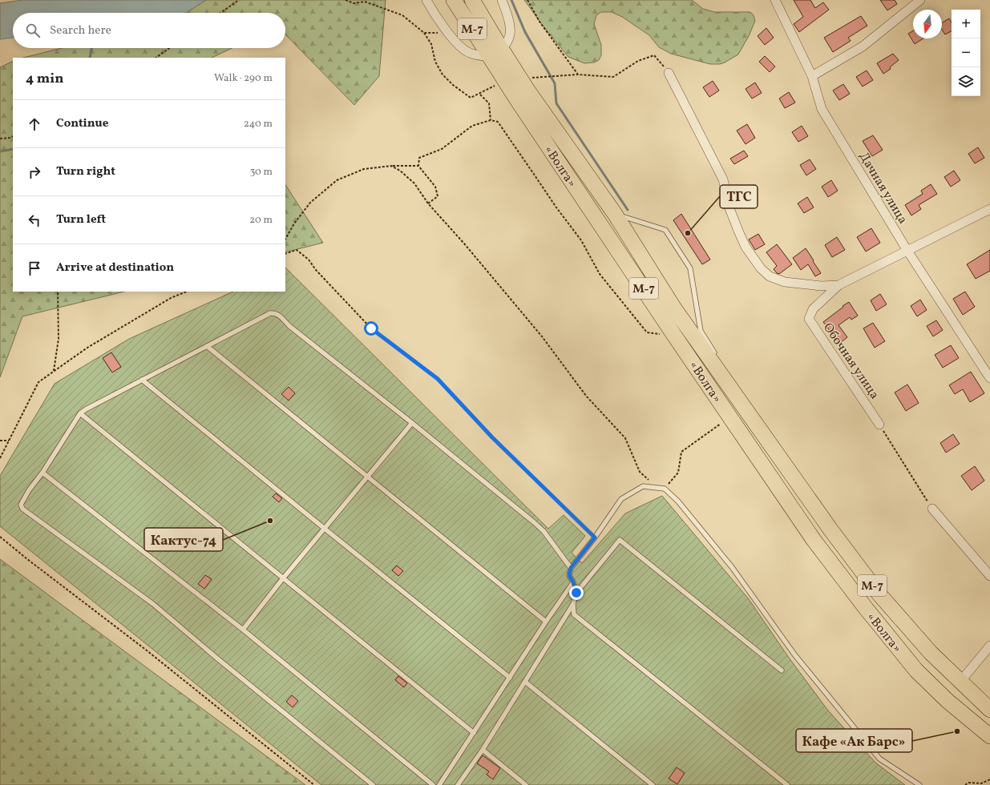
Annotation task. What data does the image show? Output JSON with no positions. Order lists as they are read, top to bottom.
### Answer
{
  "streets": {
    "highway": ["М-7", "«Волга»"],
    "street": ["Дачная улица", "Обочная улица"]
  },
  "places": ["ТГС", "Кактус-74", "Кафе «Ак Барс»"],
  "north": "bottom",
  "page": {
    "map_buttons": ["+", "−"],
    "search": "Search here",
    "heading": ["4 min", "Walk · 290 m"],
    "list": [
      ["Continue", "240 m"],
      ["Turn right", "30 m"],
      ["Turn left", "20 m"],
      "Arrive at destination"
    ]
  }
}
